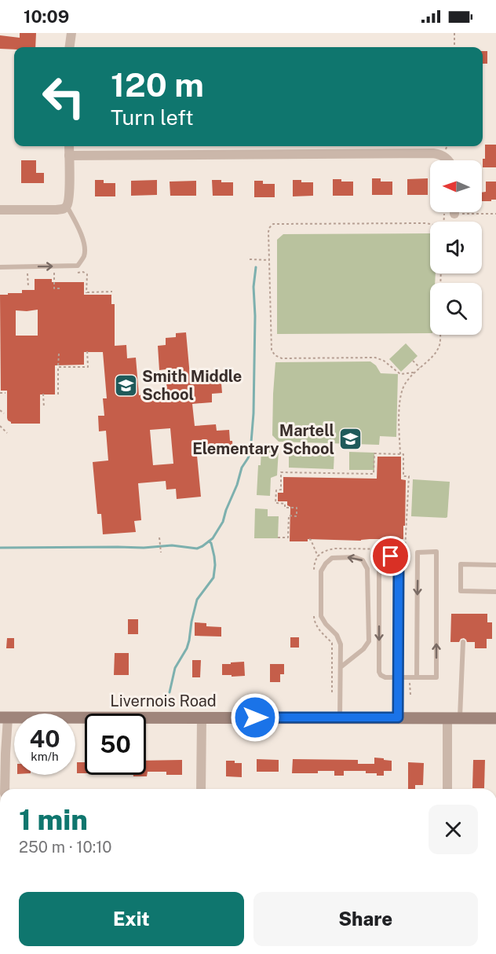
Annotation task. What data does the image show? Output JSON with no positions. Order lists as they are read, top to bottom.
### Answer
{
  "streets": {
    "main road": ["Livernois Road"]
  },
  "places": {
    "school or university": ["Smith Middle School", "Martell Elementary School"]
  },
  "north": "left",
  "page": {
    "status": "10:09",
    "turn": ["120 m", "Turn left"],
    "speed": "40 km/h",
    "limit": "50",
    "heading": ["1 min", "250 m · 10:10"],
    "buttons": ["Exit", "Share"]
  }
}
